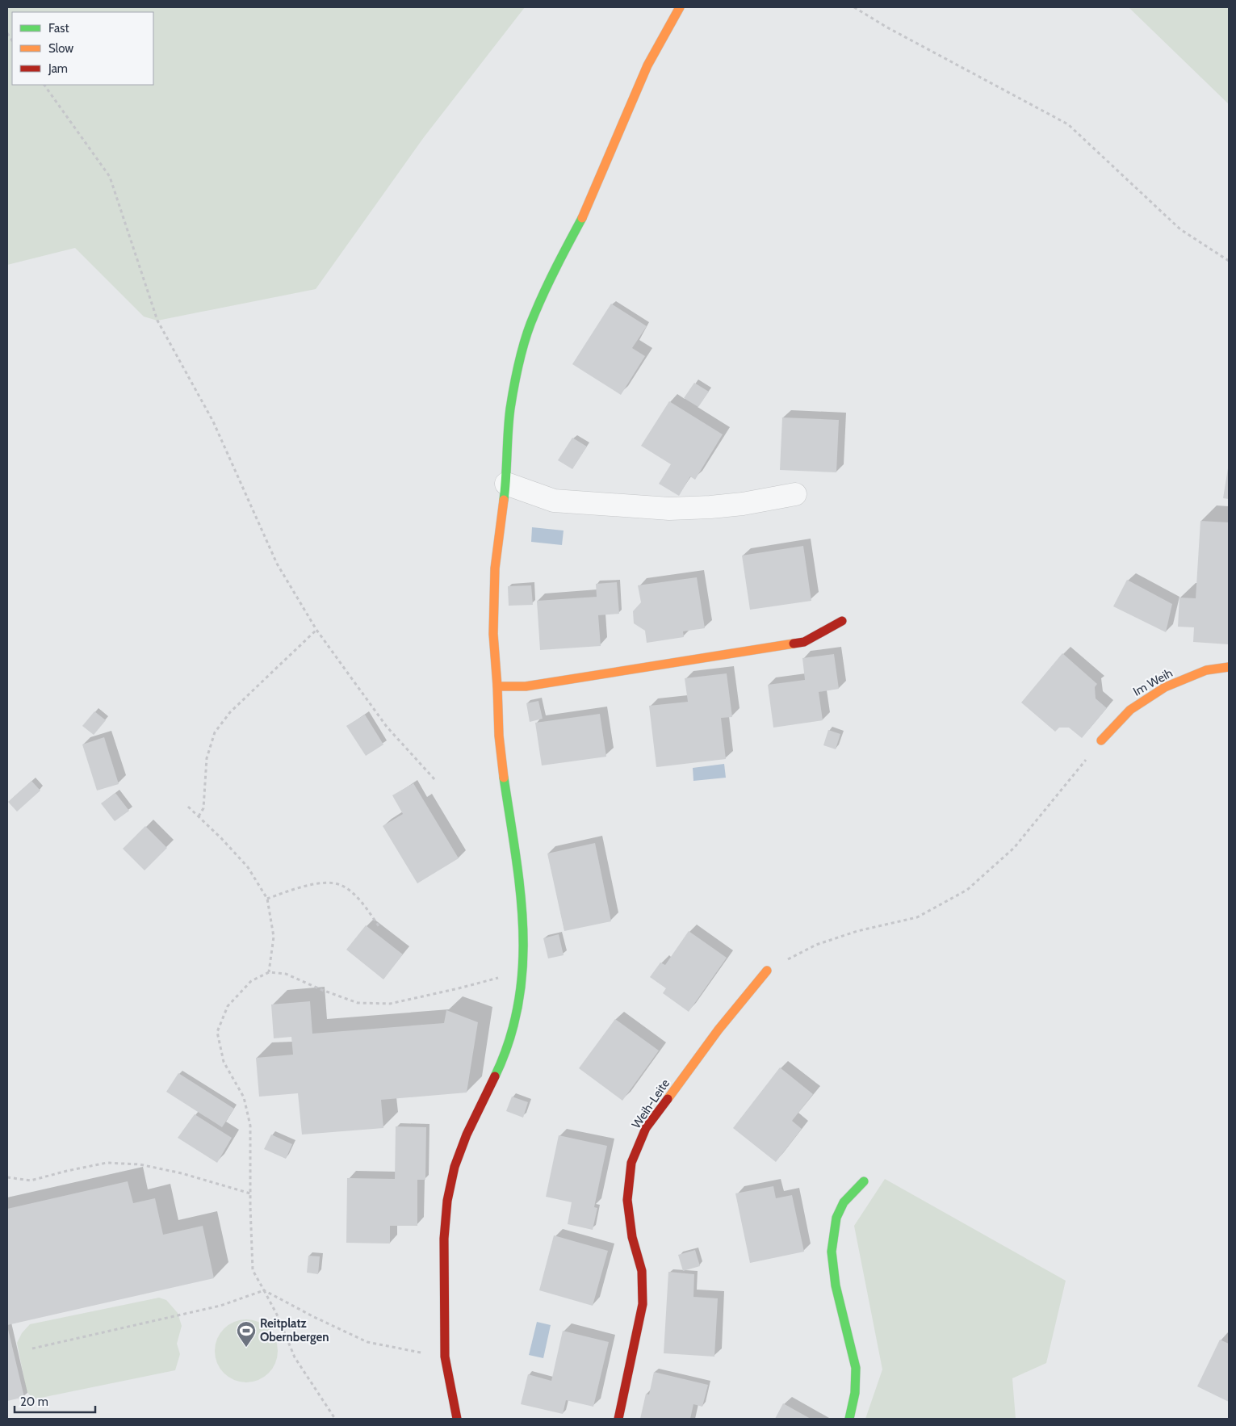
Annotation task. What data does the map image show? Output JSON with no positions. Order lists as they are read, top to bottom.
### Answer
{
  "streets": {
    "street": ["Im Weih", "Weih-Leite"]
  },
  "places": {
    "sports": ["Reitplatz Obernbergen"]
  },
  "legend": ["Fast", "Slow", "Jam"],
  "scale_bar": "20 m"
}
